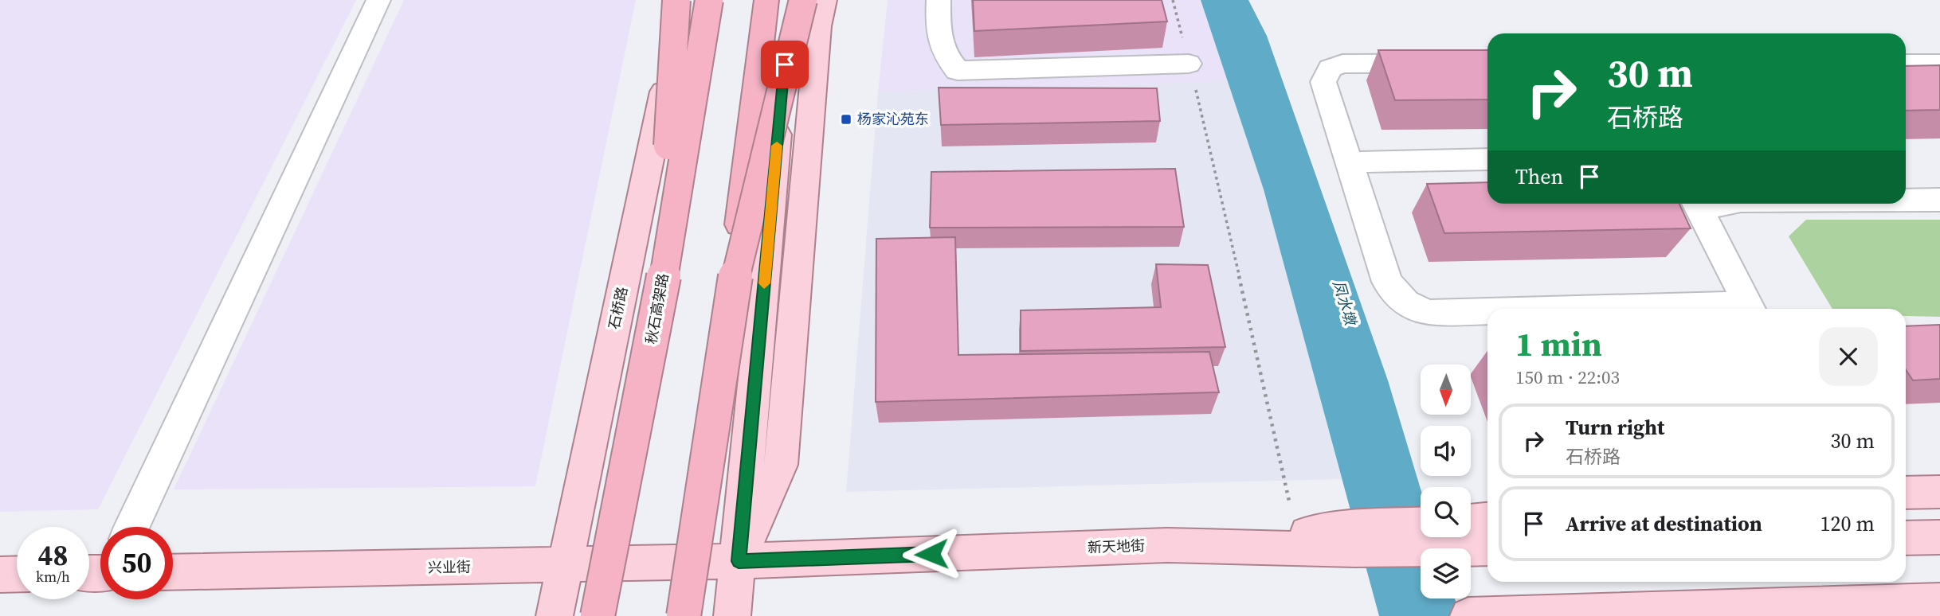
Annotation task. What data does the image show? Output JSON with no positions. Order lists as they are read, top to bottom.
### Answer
{
  "streets": {
    "highway": ["秋石高架路"],
    "main road": ["石桥路", "新天地街", "兴业街"]
  },
  "crossings": [
    ["石桥路", "兴业街"],
    ["新天地街", "兴业街"]
  ],
  "water": ["凤水墩"],
  "places": {
    "transit": ["杨家沁苑东"]
  },
  "north": "bottom",
  "page": {
    "turn": ["30 m", "石桥路"],
    "then": "Then",
    "heading": ["1 min", "150 m · 22:03"],
    "list": [
      {
        "name": "Turn right",
        "note": "石桥路",
        "value": "30 m"
      },
      {
        "name": "Arrive at destination",
        "value": "120 m"
      }
    ],
    "speed": "48 km/h",
    "limit": "50"
  }
}
